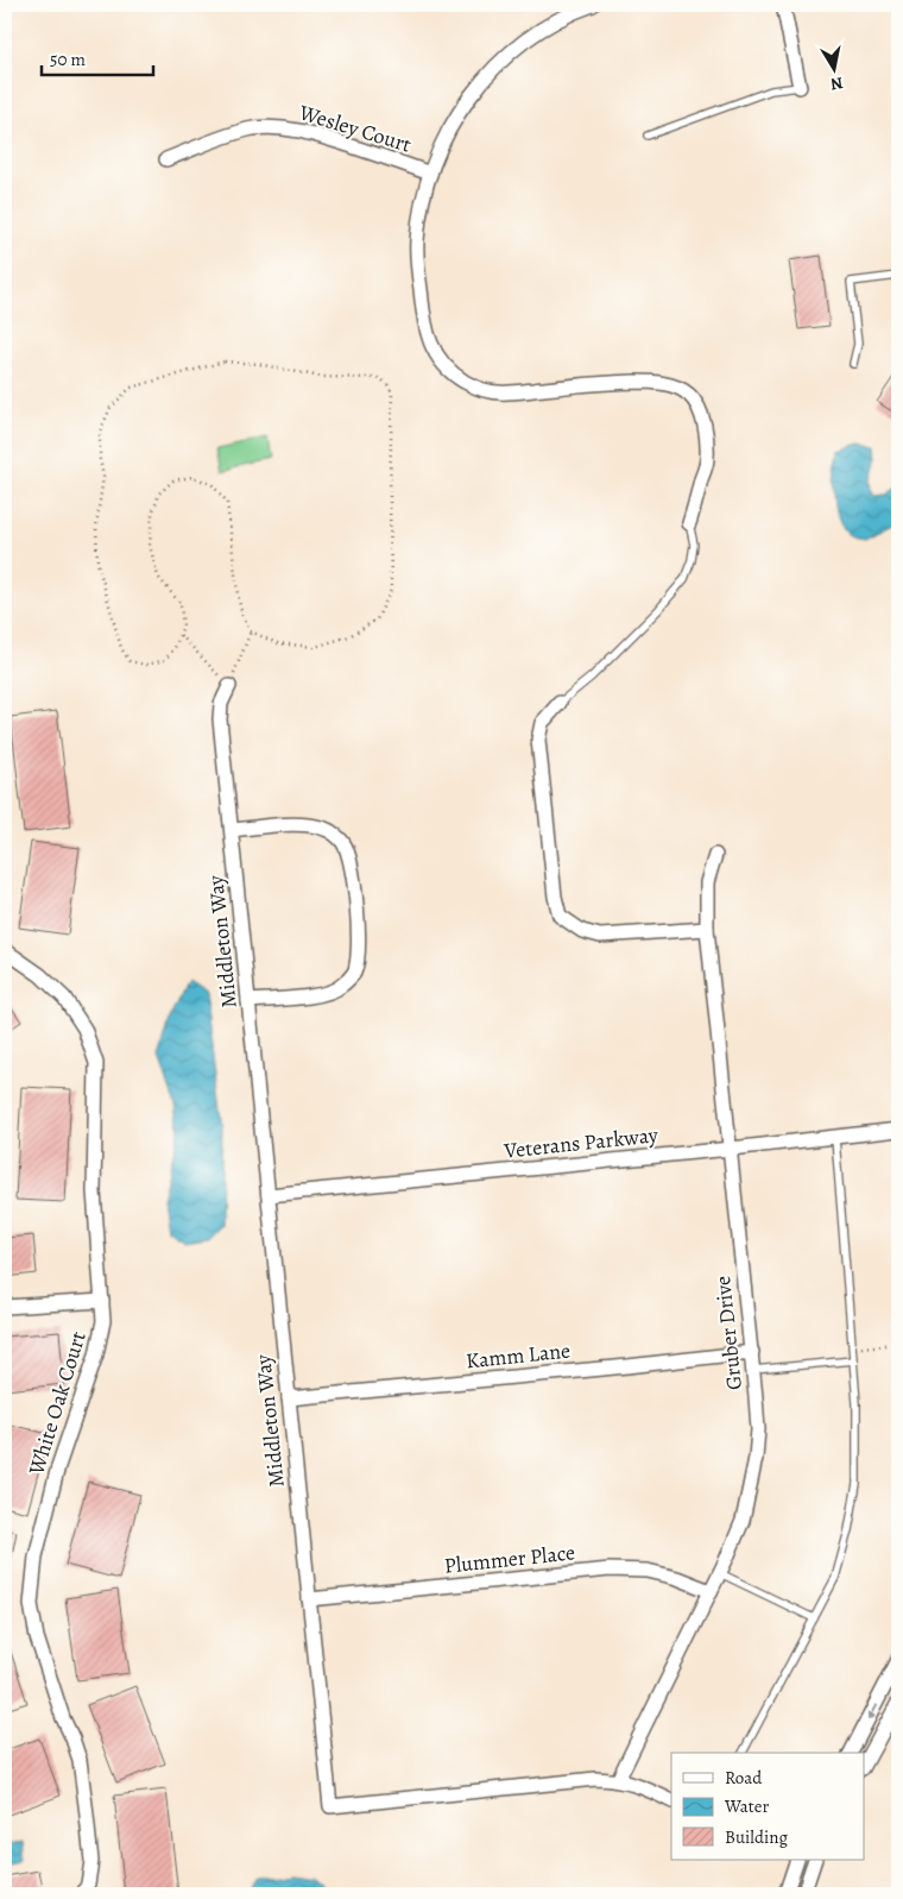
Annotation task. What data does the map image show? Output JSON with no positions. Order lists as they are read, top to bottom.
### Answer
{
  "streets": {
    "street": [
      "Wesley Court",
      "Middleton Way",
      "Veterans Parkway",
      "Gruber Drive",
      "Kamm Lane",
      "White Oak Court",
      "Plummer Place"
    ]
  },
  "crossings": [
    ["Middleton Way", "Veterans Parkway"],
    ["Middleton Way", "Gruber Drive"],
    ["Middleton Way", "Kamm Lane"],
    ["Middleton Way", "Plummer Place"],
    ["Veterans Parkway", "Gruber Drive"],
    ["Gruber Drive", "Kamm Lane"],
    ["Gruber Drive", "Plummer Place"]
  ],
  "legend": ["Road", "Water", "Building"],
  "scale_bar": "50 m",
  "north": "bottom"
}
